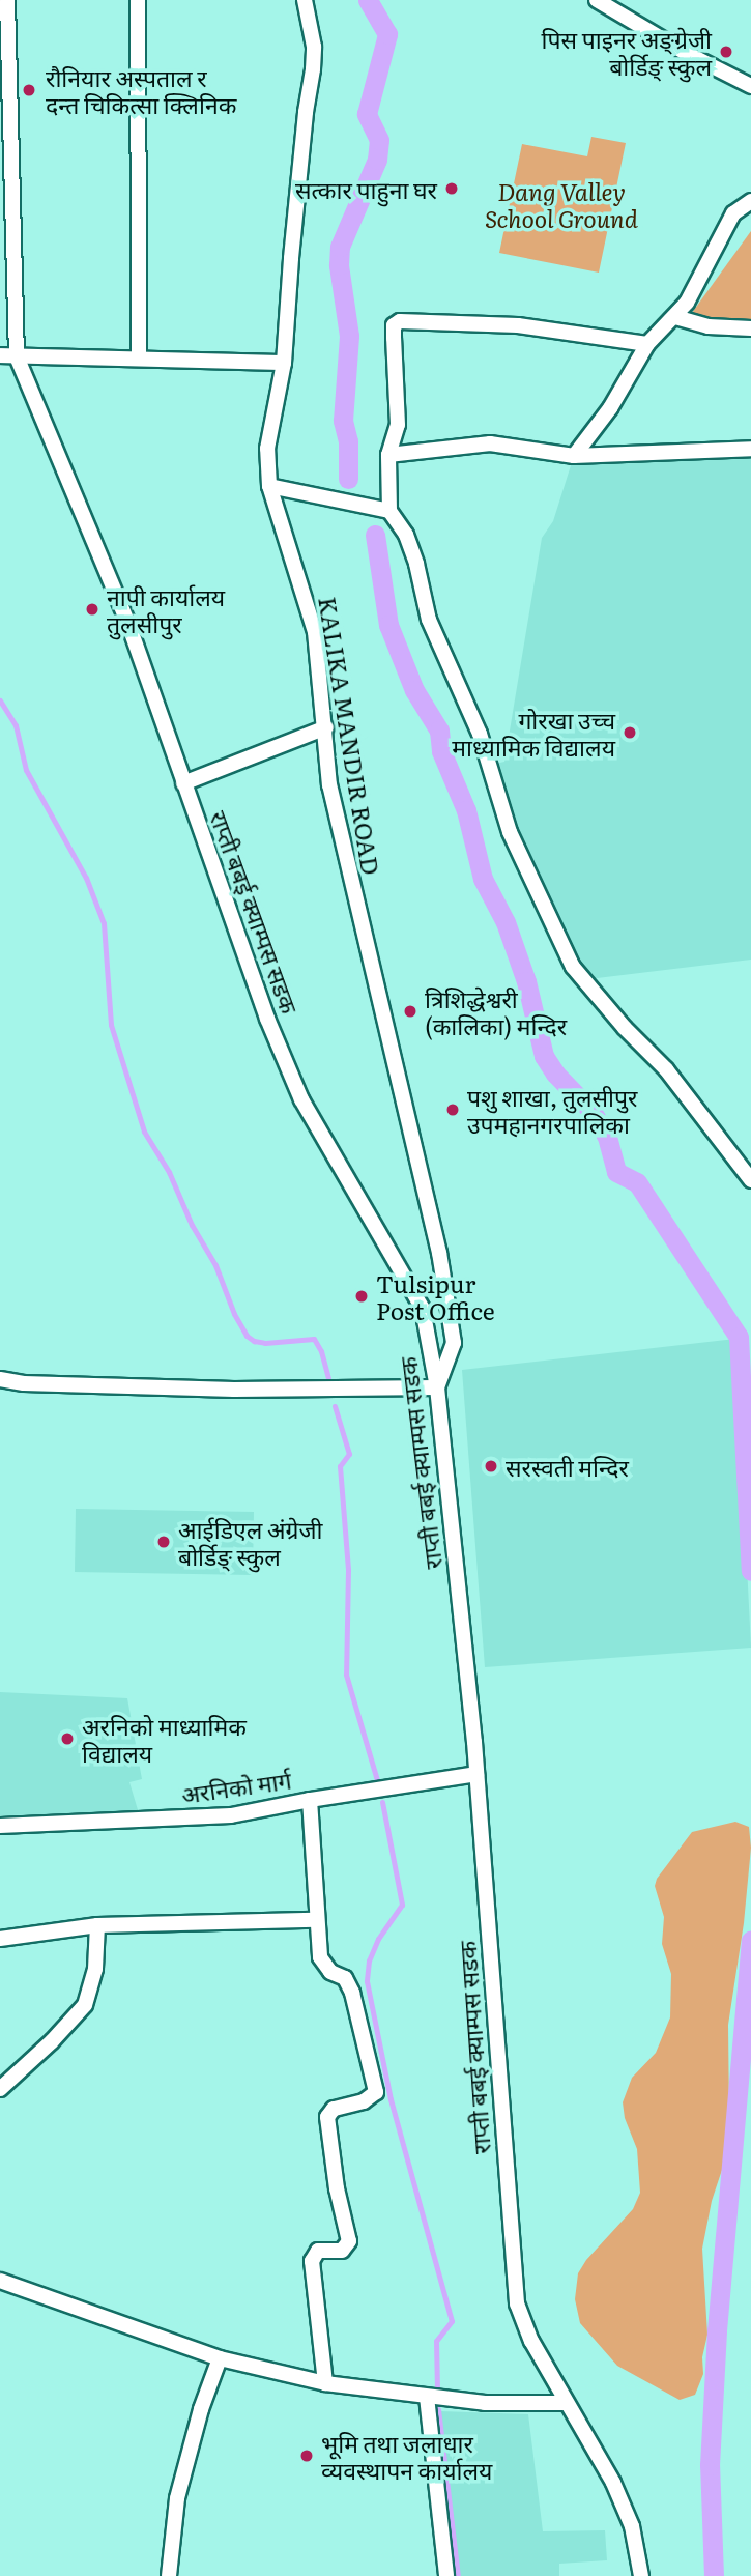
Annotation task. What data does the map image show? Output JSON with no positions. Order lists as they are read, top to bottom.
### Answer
{
  "streets": {
    "street": ["KALIKA MANDIR ROAD", "राप्ती बबई क्याम्पस सडक", "अरनिको मार्ग"]
  },
  "crossings": [
    ["KALIKA MANDIR ROAD", "राप्ती बबई क्याम्पस सडक"],
    ["राप्ती बबई क्याम्पस सडक", "अरनिको मार्ग"]
  ],
  "parks": ["Dang Valley School Ground"],
  "places": [
    "पिस पाइनर अङ्‍ग्रेजी बोर्डिङ् स्कुल",
    "रौनियार अस्पताल र दन्त चिकित्सा क्लिनिक",
    "सत्कार पाहुना घर",
    "नापी कार्यालय तुलसीपुर",
    "गोरखा उच्च माध्यामिक विद्यालय",
    "त्रिशिद्धेश्वरी (कालिका) मन्दिर",
    "पशु शाखा, तुलसीपुर उपमहानगरपालिका",
    "Tulsipur Post Office",
    "सरस्वती मन्दिर",
    "आईडिएल अंग्रेजी बोर्डिङ् स्कुल",
    "अरनिको माध्यामिक विद्यालय",
    "भूमि तथा जलाधार व्यवस्थापन कार्यालय"
  ]
}
